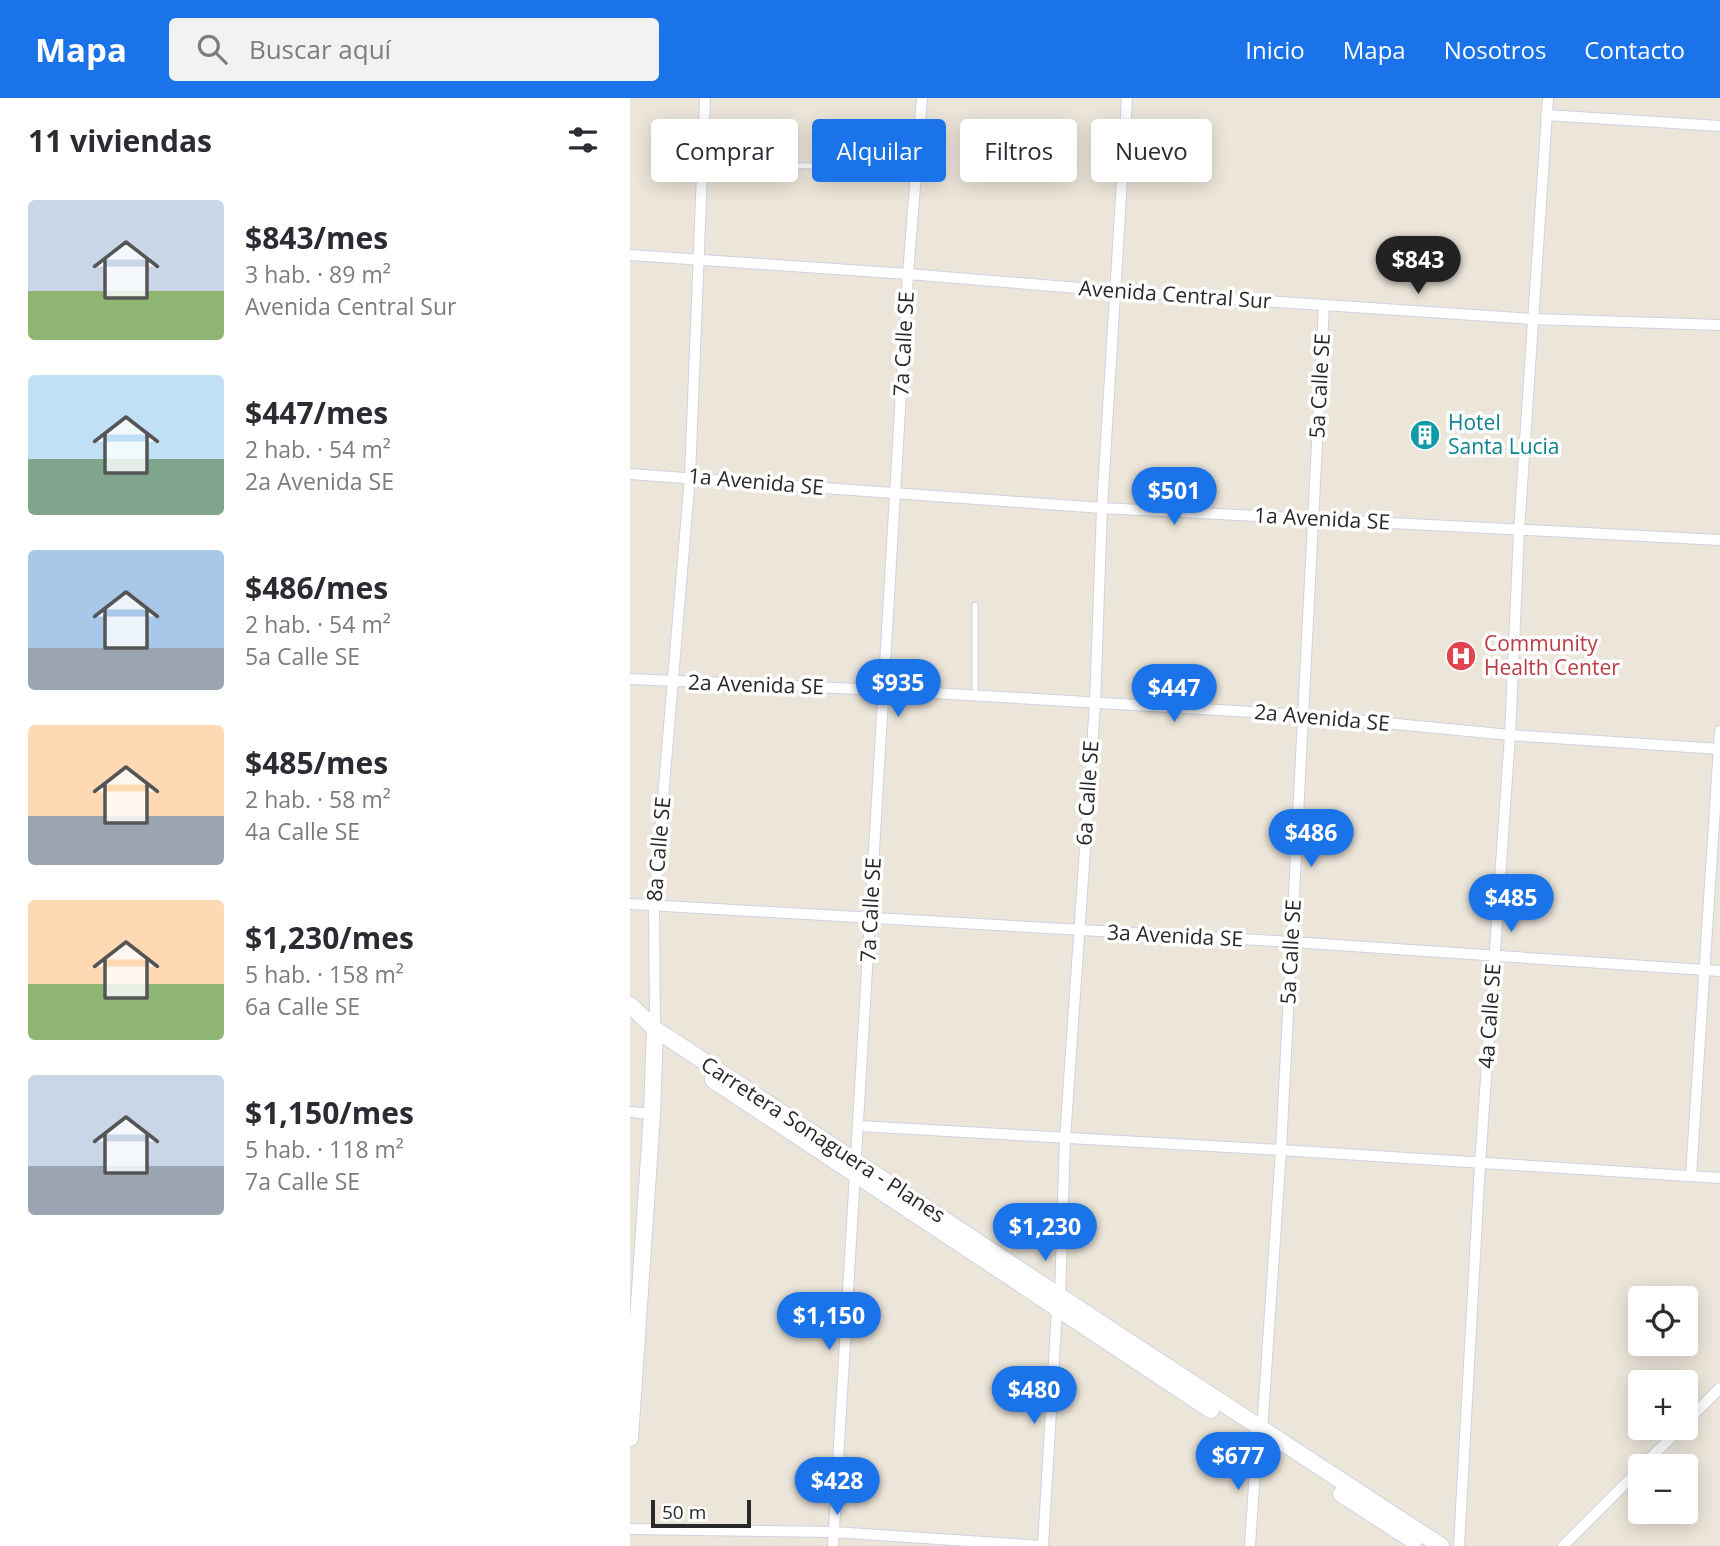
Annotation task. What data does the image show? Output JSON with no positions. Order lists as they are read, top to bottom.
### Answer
{
  "streets": {
    "main road": ["8a Calle SE", "Carretera Sonaguera - Planes"],
    "street": [
      "Avenida Central Sur",
      "7a Calle SE",
      "5a Calle SE",
      "1a Avenida SE",
      "2a Avenida SE",
      "6a Calle SE",
      "3a Avenida SE",
      "4a Calle SE"
    ]
  },
  "crossings": [
    ["Avenida Central Sur", "7a Calle SE"],
    ["Avenida Central Sur", "5a Calle SE"],
    ["Avenida Central Sur", "6a Calle SE"],
    ["Avenida Central Sur", "8a Calle SE"],
    ["Avenida Central Sur", "4a Calle SE"],
    ["7a Calle SE", "1a Avenida SE"],
    ["7a Calle SE", "2a Avenida SE"],
    ["7a Calle SE", "3a Avenida SE"],
    ["7a Calle SE", "Carretera Sonaguera - Planes"],
    ["5a Calle SE", "1a Avenida SE"],
    ["5a Calle SE", "2a Avenida SE"],
    ["5a Calle SE", "3a Avenida SE"],
    ["5a Calle SE", "Carretera Sonaguera - Planes"],
    ["1a Avenida SE", "6a Calle SE"],
    ["1a Avenida SE", "8a Calle SE"],
    ["1a Avenida SE", "4a Calle SE"],
    ["2a Avenida SE", "6a Calle SE"],
    ["2a Avenida SE", "8a Calle SE"],
    ["2a Avenida SE", "4a Calle SE"],
    ["6a Calle SE", "3a Avenida SE"],
    ["6a Calle SE", "Carretera Sonaguera - Planes"],
    ["8a Calle SE", "3a Avenida SE"],
    ["8a Calle SE", "Carretera Sonaguera - Planes"],
    ["3a Avenida SE", "4a Calle SE"]
  ],
  "places": {
    "building": ["Hotel Santa Lucia"],
    "hospital": ["Community Health Center"]
  },
  "scale_bar": "50 m",
  "page": {
    "header": "Mapa",
    "search": "Buscar aquí",
    "nav": [
      "Inicio",
      "Mapa",
      "Nosotros",
      "Contacto"
    ],
    "heading": "11 viviendas",
    "chip": [
      "Comprar",
      "Alquilar",
      "Filtros",
      "Nuevo"
    ],
    "list": [
      {
        "name": "$843/mes",
        "note": "3 hab. · 89 m² · Avenida Central Sur"
      },
      {
        "name": "$447/mes",
        "note": "2 hab. · 54 m² · 2a Avenida SE"
      },
      {
        "name": "$486/mes",
        "note": "2 hab. · 54 m² · 5a Calle SE"
      },
      {
        "name": "$485/mes",
        "note": "2 hab. · 58 m² · 4a Calle SE"
      },
      {
        "name": "$1,230/mes",
        "note": "5 hab. · 158 m² · 6a Calle SE"
      },
      {
        "name": "$1,150/mes",
        "note": "5 hab. · 118 m² · 7a Calle SE"
      }
    ],
    "price": [
      "$843",
      "$501",
      "$935",
      "$447",
      "$486",
      "$485",
      "$1,230",
      "$1,150",
      "$480",
      "$677",
      "$428"
    ],
    "map_buttons": ["+", "−"],
    "scale": "50 m"
  }
}
